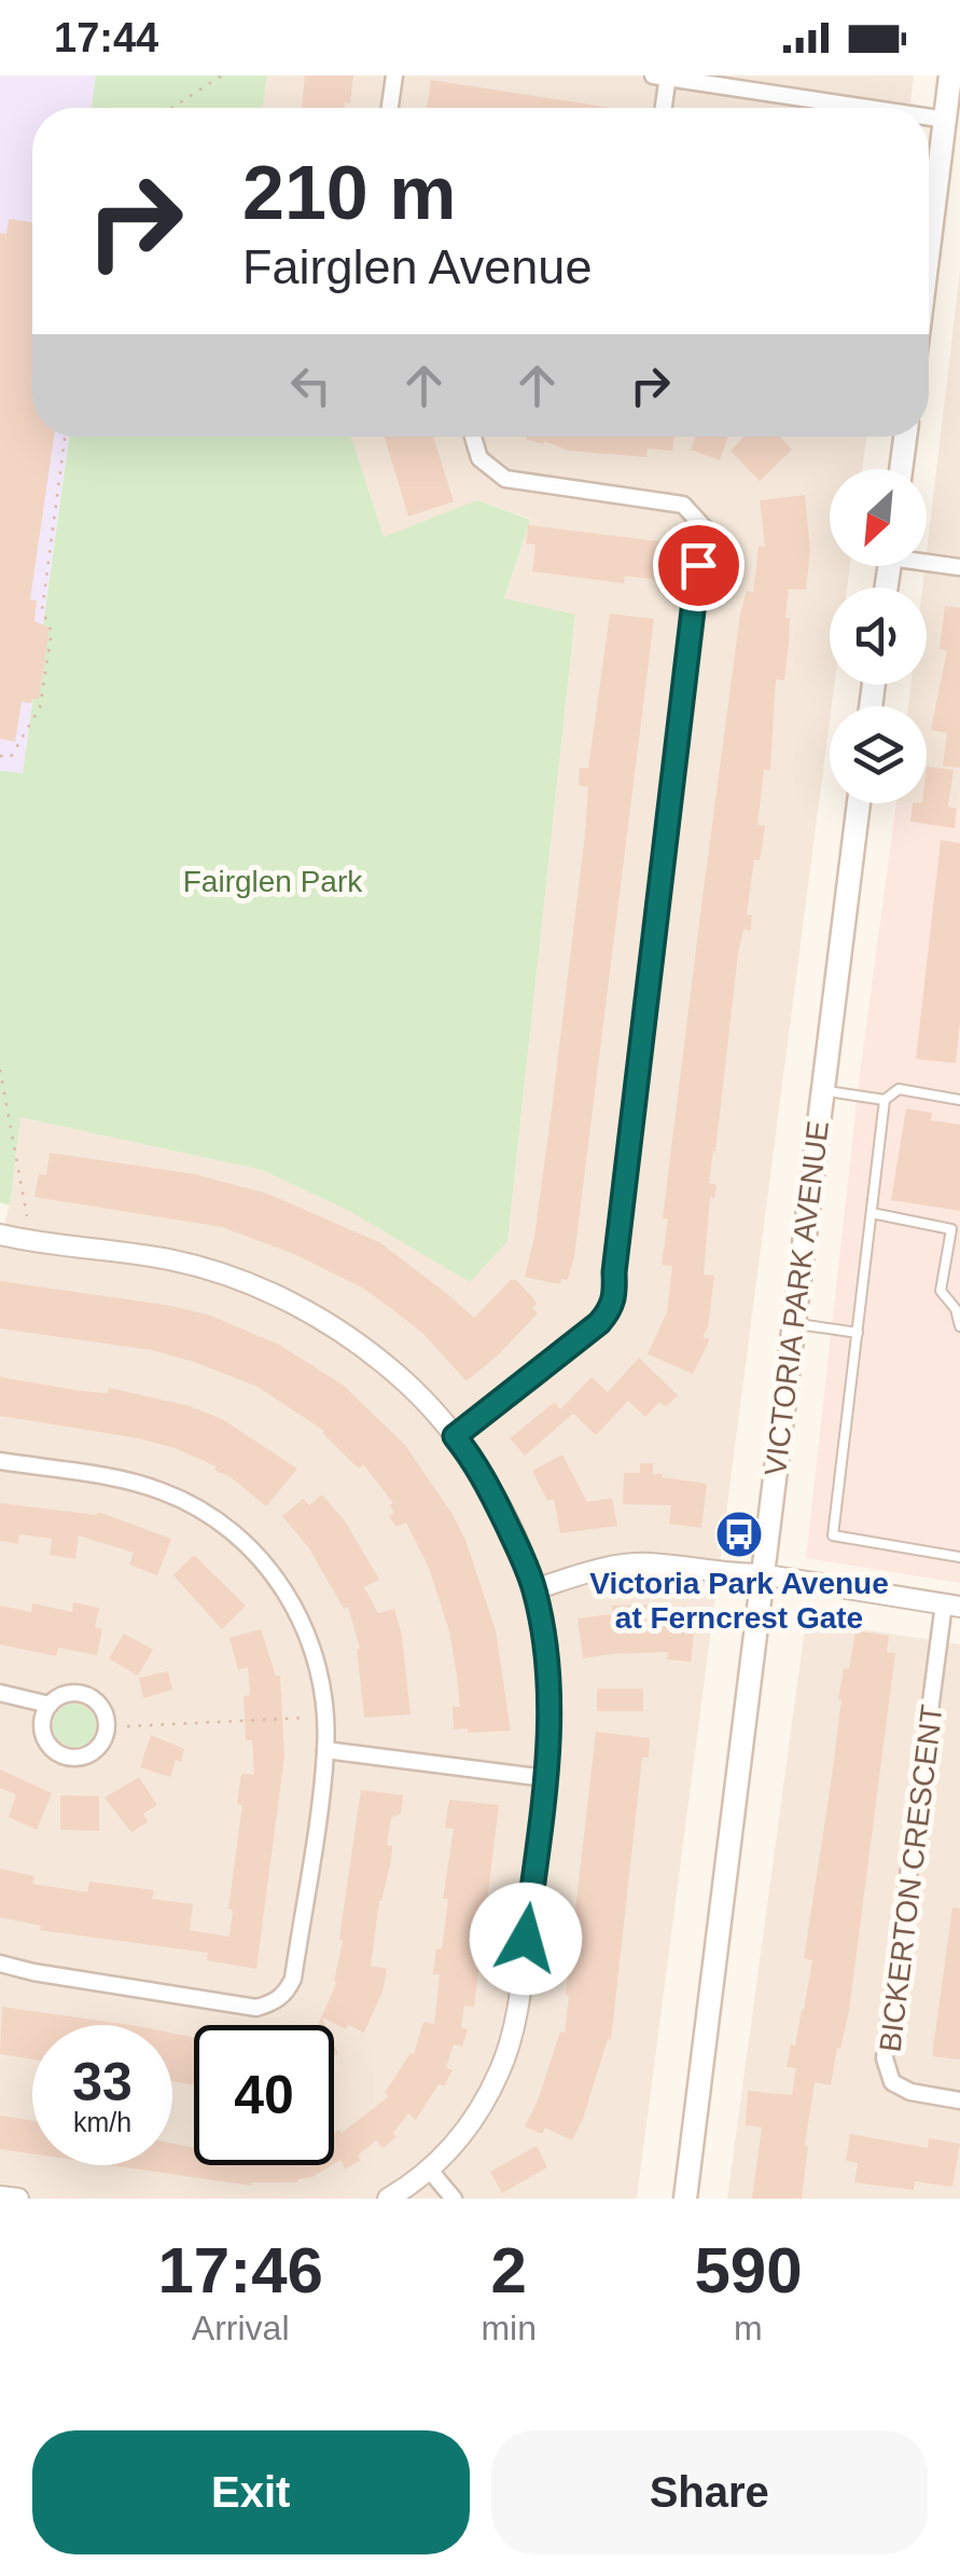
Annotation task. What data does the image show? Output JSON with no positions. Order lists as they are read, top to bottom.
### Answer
{
  "streets": {
    "main road": ["VICTORIA PARK AVENUE"],
    "street": ["BICKERTON CRESCENT"]
  },
  "parks": ["Fairglen Park"],
  "places": {
    "bus stop": ["Victoria Park Avenue at Ferncrest Gate"]
  },
  "north": "bottom left",
  "page": {
    "status": "17:44",
    "turn": ["210 m", "Fairglen Avenue"],
    "speed": "33 km/h",
    "limit": "40",
    "eta": [
      "17:46",
      "Arrival",
      "2",
      "min",
      "590",
      "m"
    ],
    "buttons": ["Exit", "Share"]
  }
}
